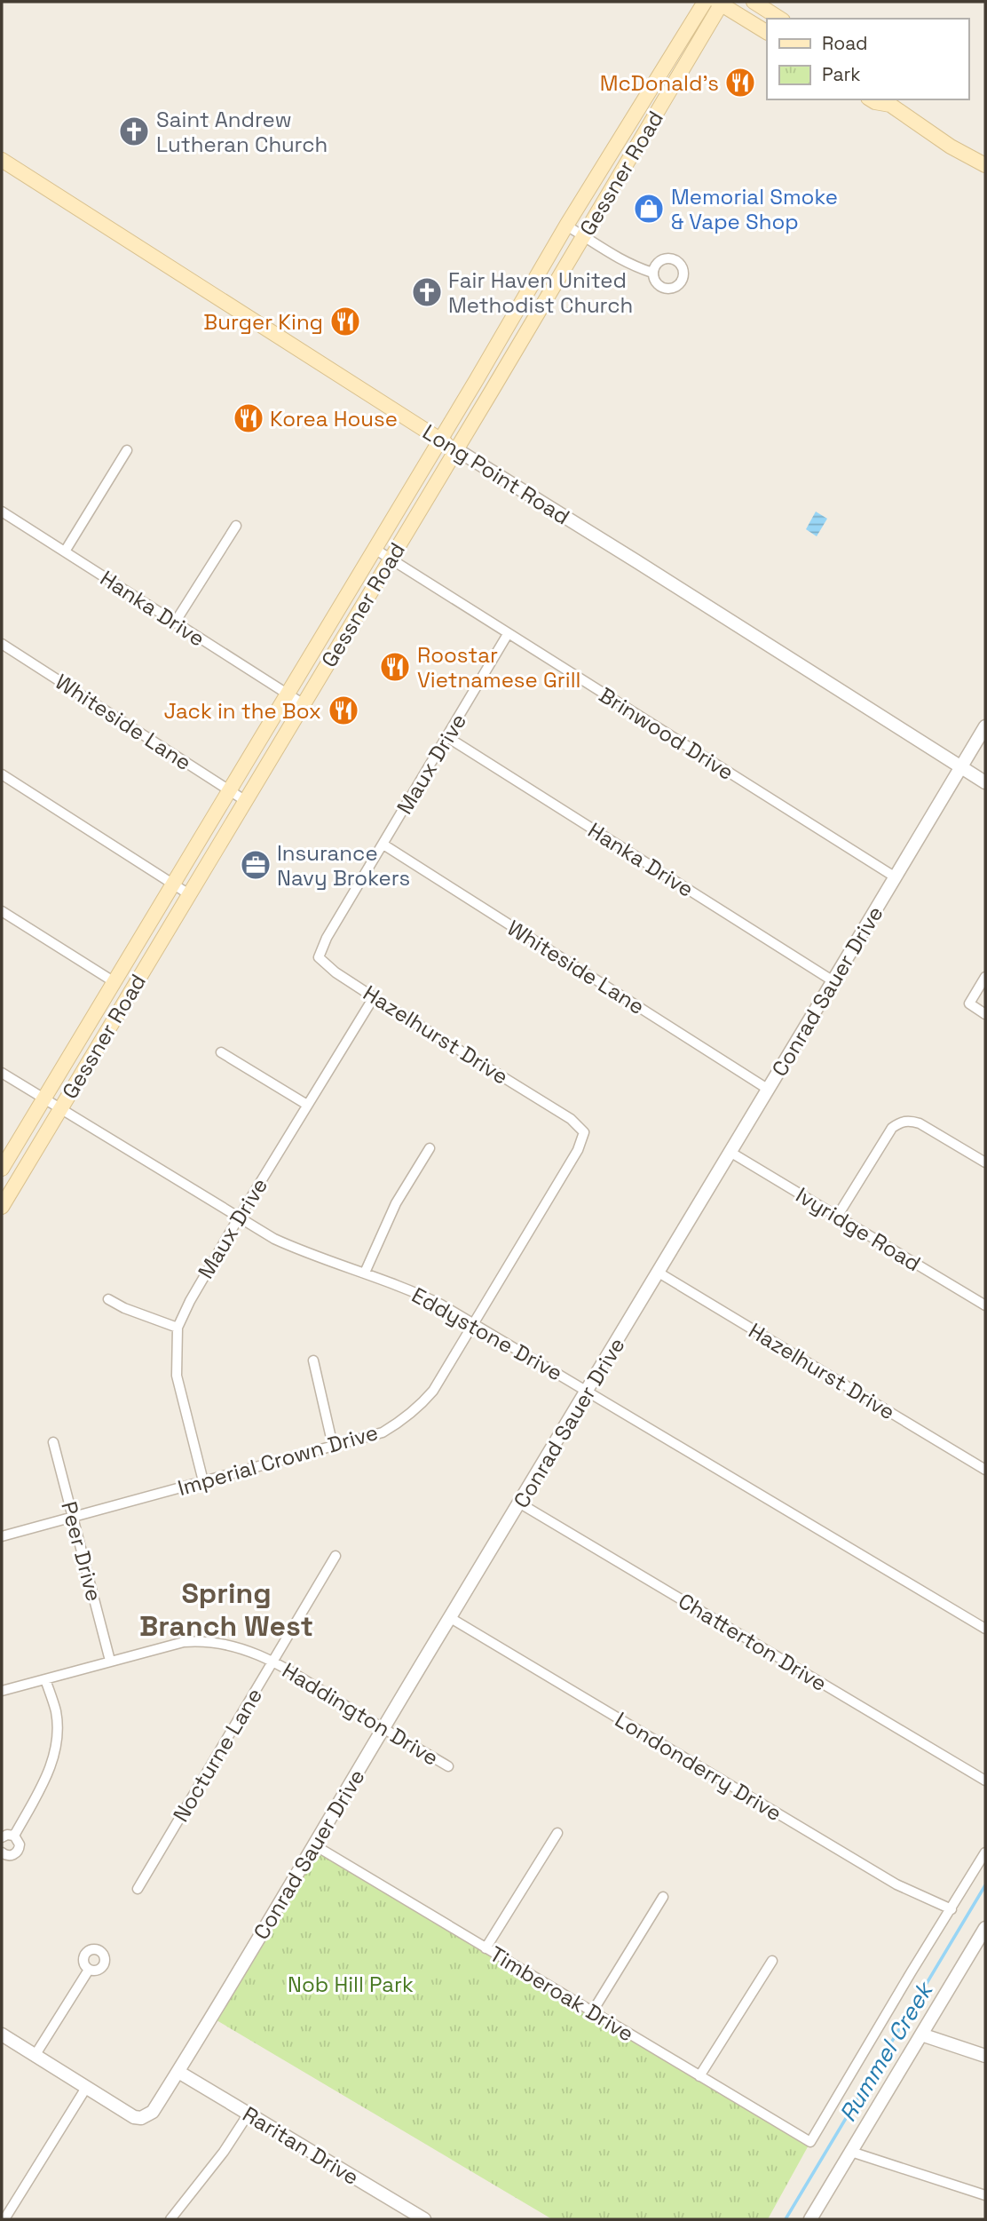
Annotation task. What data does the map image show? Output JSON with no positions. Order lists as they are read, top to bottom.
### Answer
{
  "streets": {
    "main road": ["Gessner Road", "Long Point Road"],
    "street": [
      "Hanka Drive",
      "Whiteside Lane",
      "Brinwood Drive",
      "Maux Drive",
      "Conrad Sauer Drive",
      "Hazelhurst Drive",
      "Ivyridge Road",
      "Eddystone Drive",
      "Imperial Crown Drive",
      "Peer Drive",
      "Chatterton Drive",
      "Haddington Drive",
      "Nocturne Lane",
      "Londonderry Drive",
      "Timberoak Drive",
      "Raritan Drive"
    ]
  },
  "crossings": [
    ["Gessner Road", "Long Point Road"],
    ["Gessner Road", "Hanka Drive"],
    ["Gessner Road", "Whiteside Lane"],
    ["Gessner Road", "Brinwood Drive"],
    ["Gessner Road", "Eddystone Drive"],
    ["Long Point Road", "Conrad Sauer Drive"],
    ["Hanka Drive", "Maux Drive"],
    ["Hanka Drive", "Conrad Sauer Drive"],
    ["Whiteside Lane", "Maux Drive"],
    ["Whiteside Lane", "Conrad Sauer Drive"],
    ["Brinwood Drive", "Maux Drive"],
    ["Brinwood Drive", "Conrad Sauer Drive"],
    ["Maux Drive", "Hazelhurst Drive"],
    ["Maux Drive", "Eddystone Drive"],
    ["Maux Drive", "Imperial Crown Drive"],
    ["Conrad Sauer Drive", "Hazelhurst Drive"],
    ["Conrad Sauer Drive", "Ivyridge Road"],
    ["Conrad Sauer Drive", "Eddystone Drive"],
    ["Conrad Sauer Drive", "Chatterton Drive"],
    ["Conrad Sauer Drive", "Haddington Drive"],
    ["Conrad Sauer Drive", "Londonderry Drive"],
    ["Conrad Sauer Drive", "Timberoak Drive"],
    ["Conrad Sauer Drive", "Raritan Drive"],
    ["Hazelhurst Drive", "Imperial Crown Drive"],
    ["Eddystone Drive", "Imperial Crown Drive"],
    ["Imperial Crown Drive", "Peer Drive"],
    ["Haddington Drive", "Nocturne Lane"],
    ["Londonderry Drive", "Timberoak Drive"]
  ],
  "districts": ["Spring Branch West"],
  "water": ["Rummel Creek"],
  "parks": ["Nob Hill Park"],
  "places": {
    "restaurant": [
      "McDonald's",
      "Burger King",
      "Korea House",
      "Roostar Vietnamese Grill",
      "Jack in the Box"
    ],
    "church": ["Saint Andrew Lutheran Church", "Fair Haven United Methodist Church"],
    "shop": ["Memorial Smoke & Vape Shop"],
    "office": ["Insurance Navy Brokers"]
  },
  "legend": ["Road", "Park"]
}
